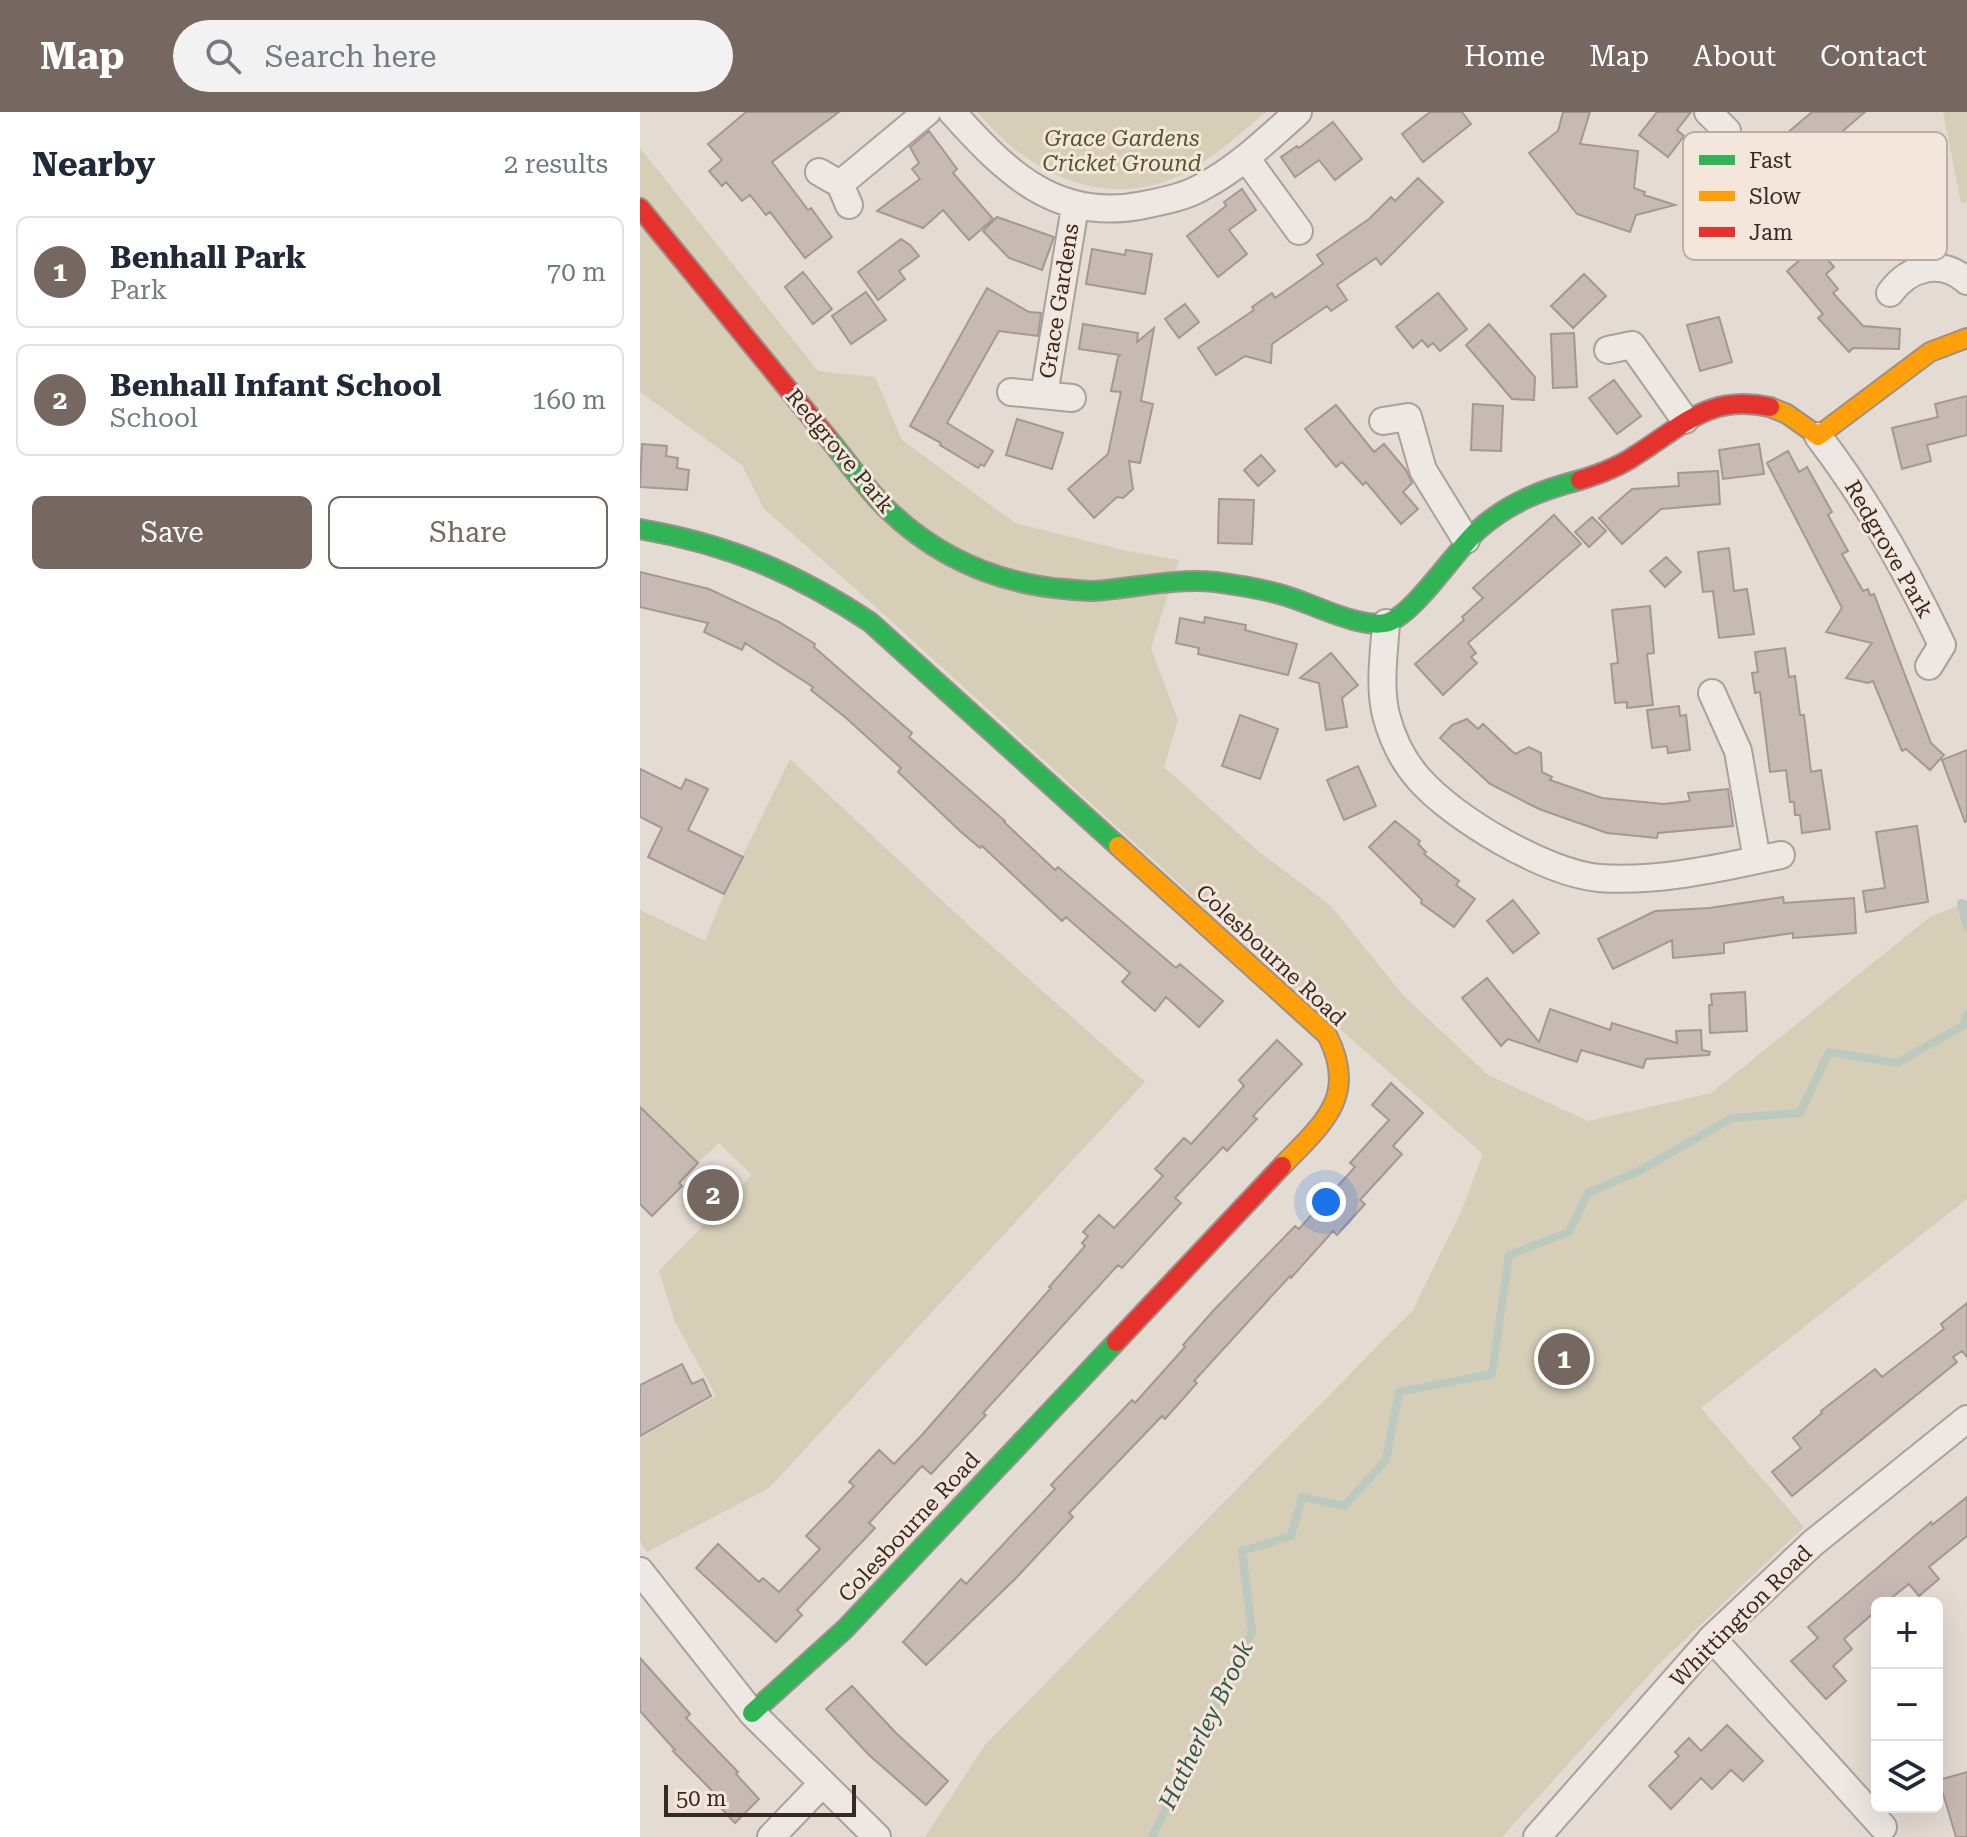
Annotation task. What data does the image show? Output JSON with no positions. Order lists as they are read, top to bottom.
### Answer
{
  "streets": {
    "street": [
      "Grace Gardens",
      "Redgrove Park",
      "Colesbourne Road",
      "Whittington Road"
    ]
  },
  "water": ["Hatherley Brook"],
  "parks": ["Grace Gardens Cricket Ground"],
  "legend": ["Fast", "Slow", "Jam"],
  "scale_bar": "50 m",
  "page": {
    "header": "Map",
    "search": "Search here",
    "nav": [
      "Home",
      "Map",
      "About",
      "Contact"
    ],
    "heading": ["Nearby", "2 results"],
    "list": [
      {
        "mark": "1",
        "name": "Benhall Park",
        "note": "Park",
        "value": "70 m"
      },
      {
        "mark": "2",
        "name": "Benhall Infant School",
        "note": "School",
        "value": "160 m"
      }
    ],
    "buttons": ["Save", "Share"],
    "pins": ["2", "1"],
    "map_buttons": ["+", "−"],
    "scale": "50 m"
  }
}
